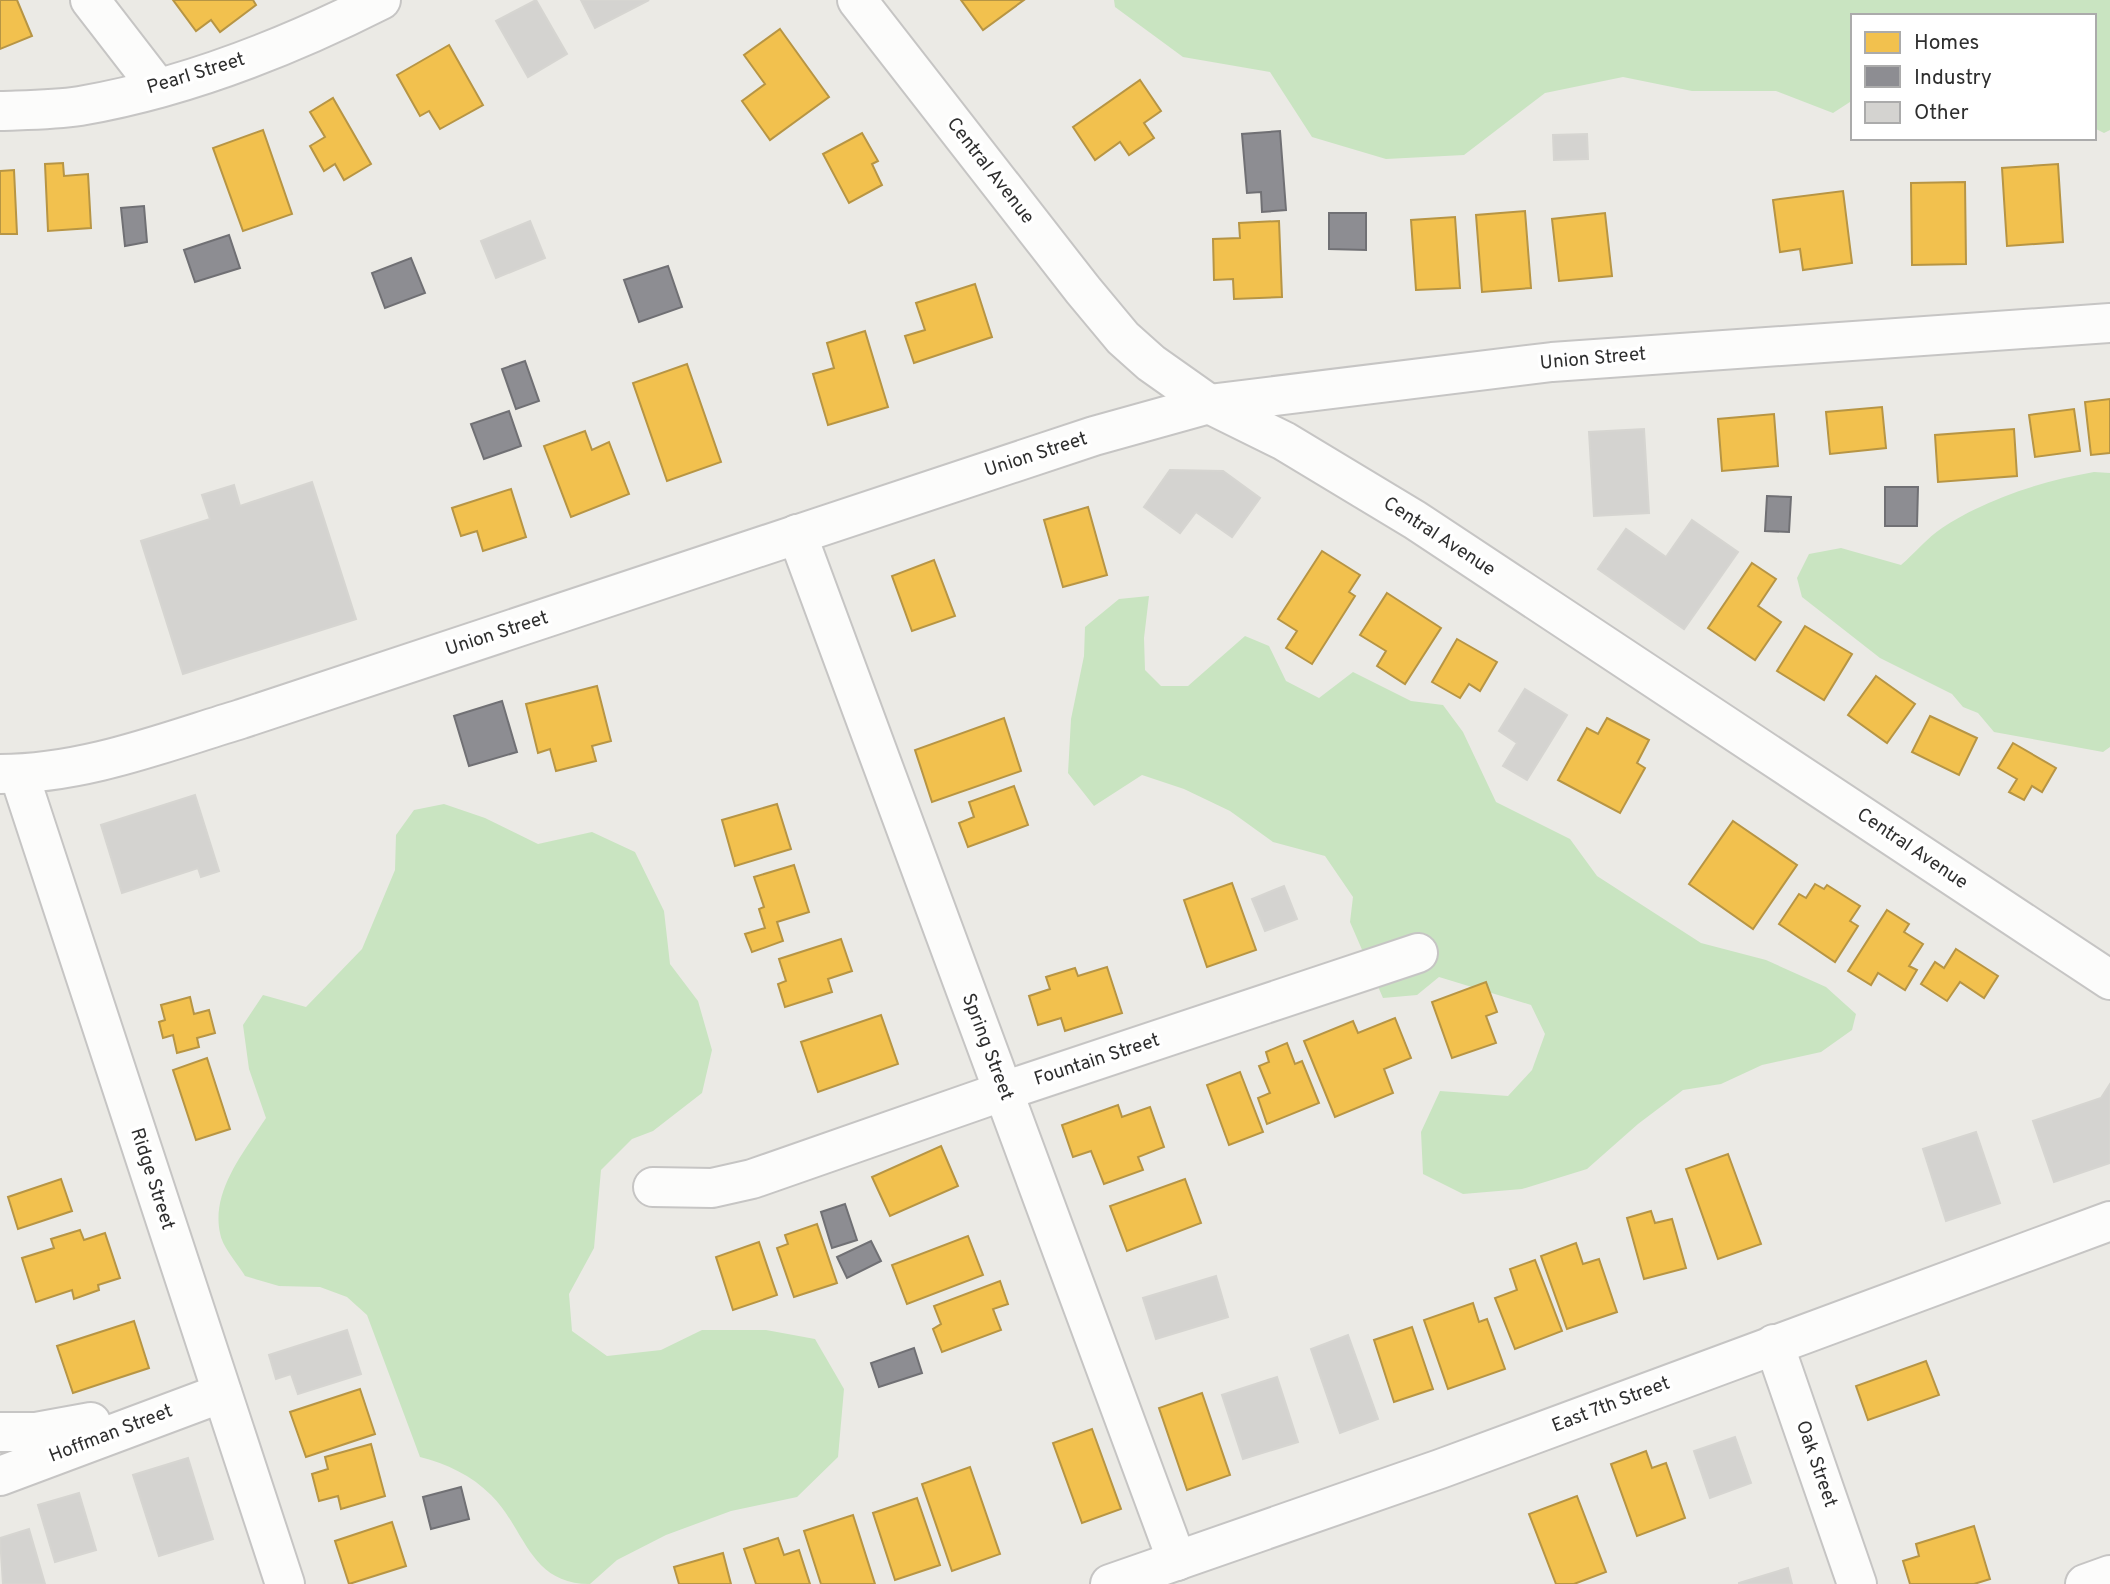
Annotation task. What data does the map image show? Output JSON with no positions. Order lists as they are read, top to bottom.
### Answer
{
  "streets": {
    "street": [
      "Pearl Street",
      "Central Avenue",
      "Union Street",
      "Spring Street",
      "Fountain Street",
      "Ridge Street",
      "East 7th Street",
      "Hoffman Street",
      "Oak Street"
    ]
  },
  "crossings": [
    ["Central Avenue", "Union Street"],
    ["Union Street", "Spring Street"],
    ["Union Street", "Ridge Street"],
    ["Spring Street", "Fountain Street"],
    ["Spring Street", "East 7th Street"],
    ["Ridge Street", "Hoffman Street"],
    ["East 7th Street", "Oak Street"]
  ],
  "legend": ["Homes", "Industry", "Other"]
}
